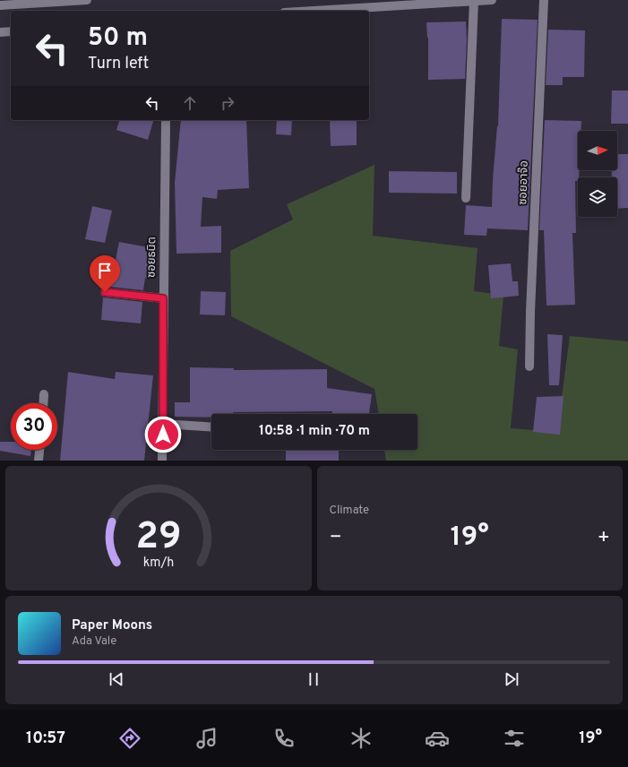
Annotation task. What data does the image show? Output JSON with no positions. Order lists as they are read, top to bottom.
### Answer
{
  "streets": {
    "street": ["ซอยอาจ๊อ", "ซอยธนิต"]
  },
  "north": "right",
  "page": {
    "turn": ["50 m", "Turn left"],
    "limit": "30",
    "trip": "10:58 · 1 min · 70 m",
    "tile": "Climate",
    "heat": ["−", "19°", "+"],
    "song": ["Paper Moons", "Ada Vale"],
    "tabs": ["10:57", "19°"],
    "gauge": ["29", "km/h"]
  }
}
